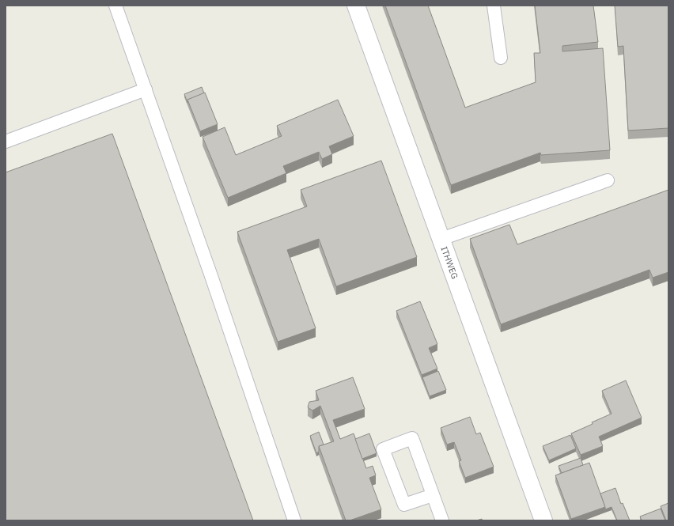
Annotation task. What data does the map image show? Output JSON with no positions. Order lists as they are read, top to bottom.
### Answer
{
  "streets": {
    "street": ["ITHWEG"]
  }
}
